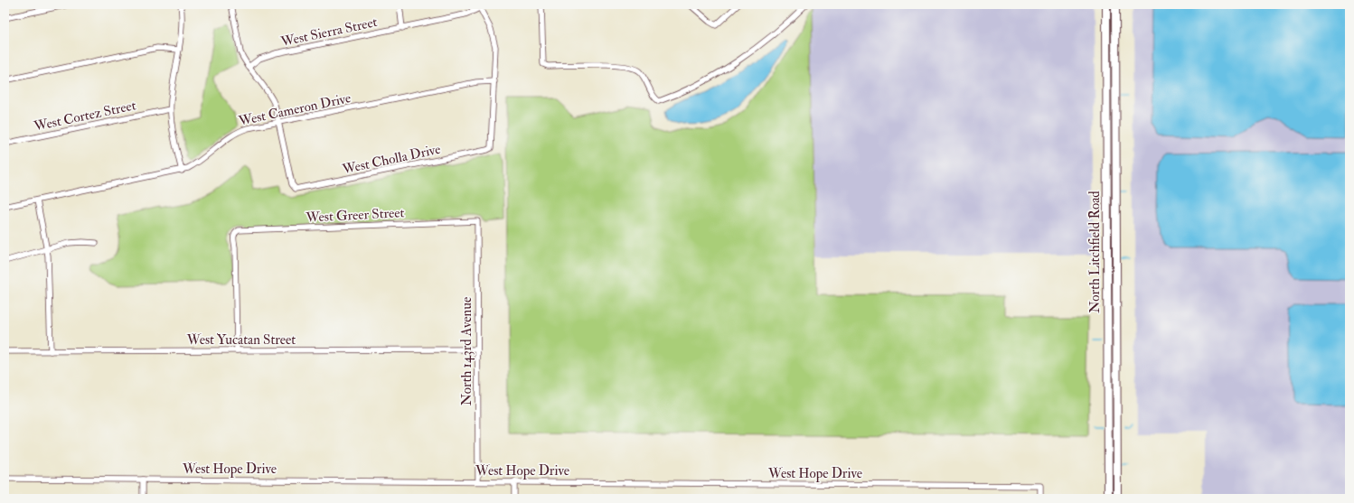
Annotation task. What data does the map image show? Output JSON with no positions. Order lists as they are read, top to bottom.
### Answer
{
  "streets": {
    "main road": ["North Litchfield Road"],
    "street": [
      "West Sierra Street",
      "West Cameron Drive",
      "West Cortez Street",
      "West Cholla Drive",
      "West Greer Street",
      "West Yucatan Street",
      "North 143rd Avenue",
      "West Hope Drive"
    ]
  },
  "crossings": [
    ["West Cameron Drive", "West Cholla Drive"],
    ["West Greer Street", "West Yucatan Street"],
    ["West Greer Street", "North 143rd Avenue"],
    ["West Yucatan Street", "North 143rd Avenue"],
    ["North 143rd Avenue", "West Hope Drive"]
  ]
}
